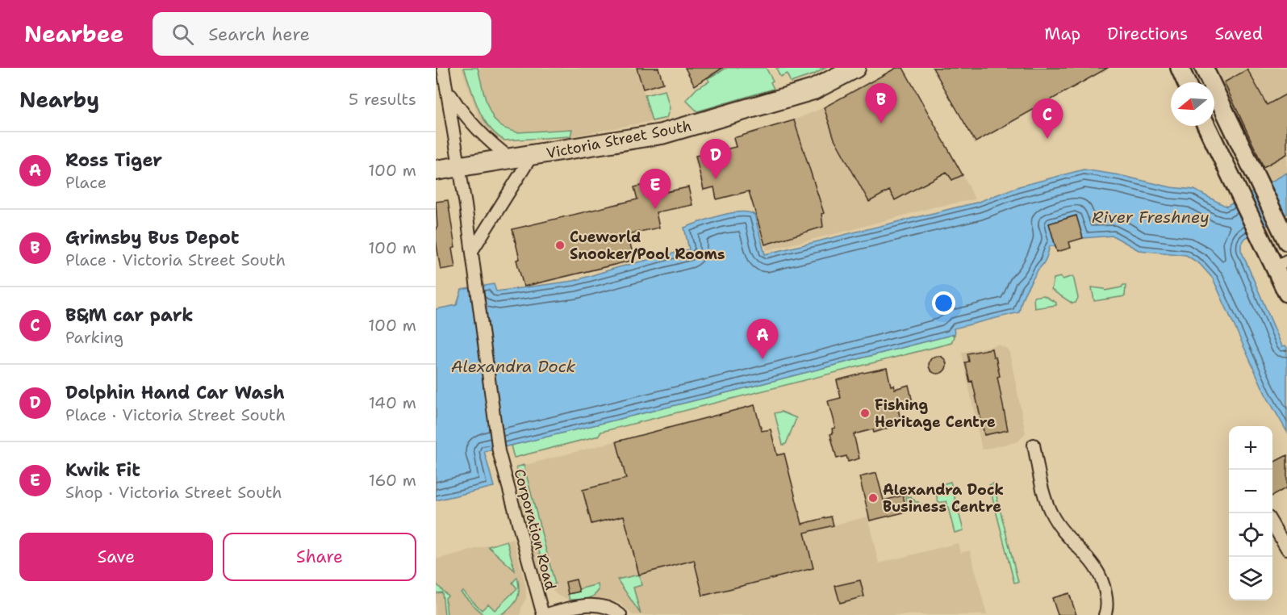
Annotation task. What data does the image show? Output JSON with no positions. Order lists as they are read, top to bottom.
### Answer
{
  "streets": {
    "highway": ["Victoria Street South"],
    "street": ["Corporation Road"]
  },
  "crossings": [
    ["Victoria Street South", "Corporation Road"]
  ],
  "water": ["River Freshney", "Alexandra Dock"],
  "places": ["Cueworld Snooker/Pool Rooms", "Fishing Heritage Centre", "Alexandra Dock Business Centre"],
  "north": "left",
  "page": {
    "header": "Nearbee",
    "search": "Search here",
    "nav": ["Map", "Directions", "Saved"],
    "heading": ["Nearby", "5 results"],
    "pins": [
      "B",
      "C",
      "D",
      "E",
      "A"
    ],
    "list": [
      {
        "mark": "A",
        "name": "Ross Tiger",
        "note": "Place",
        "value": "100 m"
      },
      {
        "mark": "B",
        "name": "Grimsby Bus Depot",
        "note": "Place · Victoria Street South",
        "value": "100 m"
      },
      {
        "mark": "C",
        "name": "B&M car park",
        "note": "Parking",
        "value": "100 m"
      },
      {
        "mark": "D",
        "name": "Dolphin Hand Car Wash",
        "note": "Place · Victoria Street South",
        "value": "140 m"
      },
      {
        "mark": "E",
        "name": "Kwik Fit",
        "note": "Shop · Victoria Street South",
        "value": "160 m"
      }
    ],
    "map_buttons": ["+", "−"],
    "buttons": ["Save", "Share"]
  }
}
